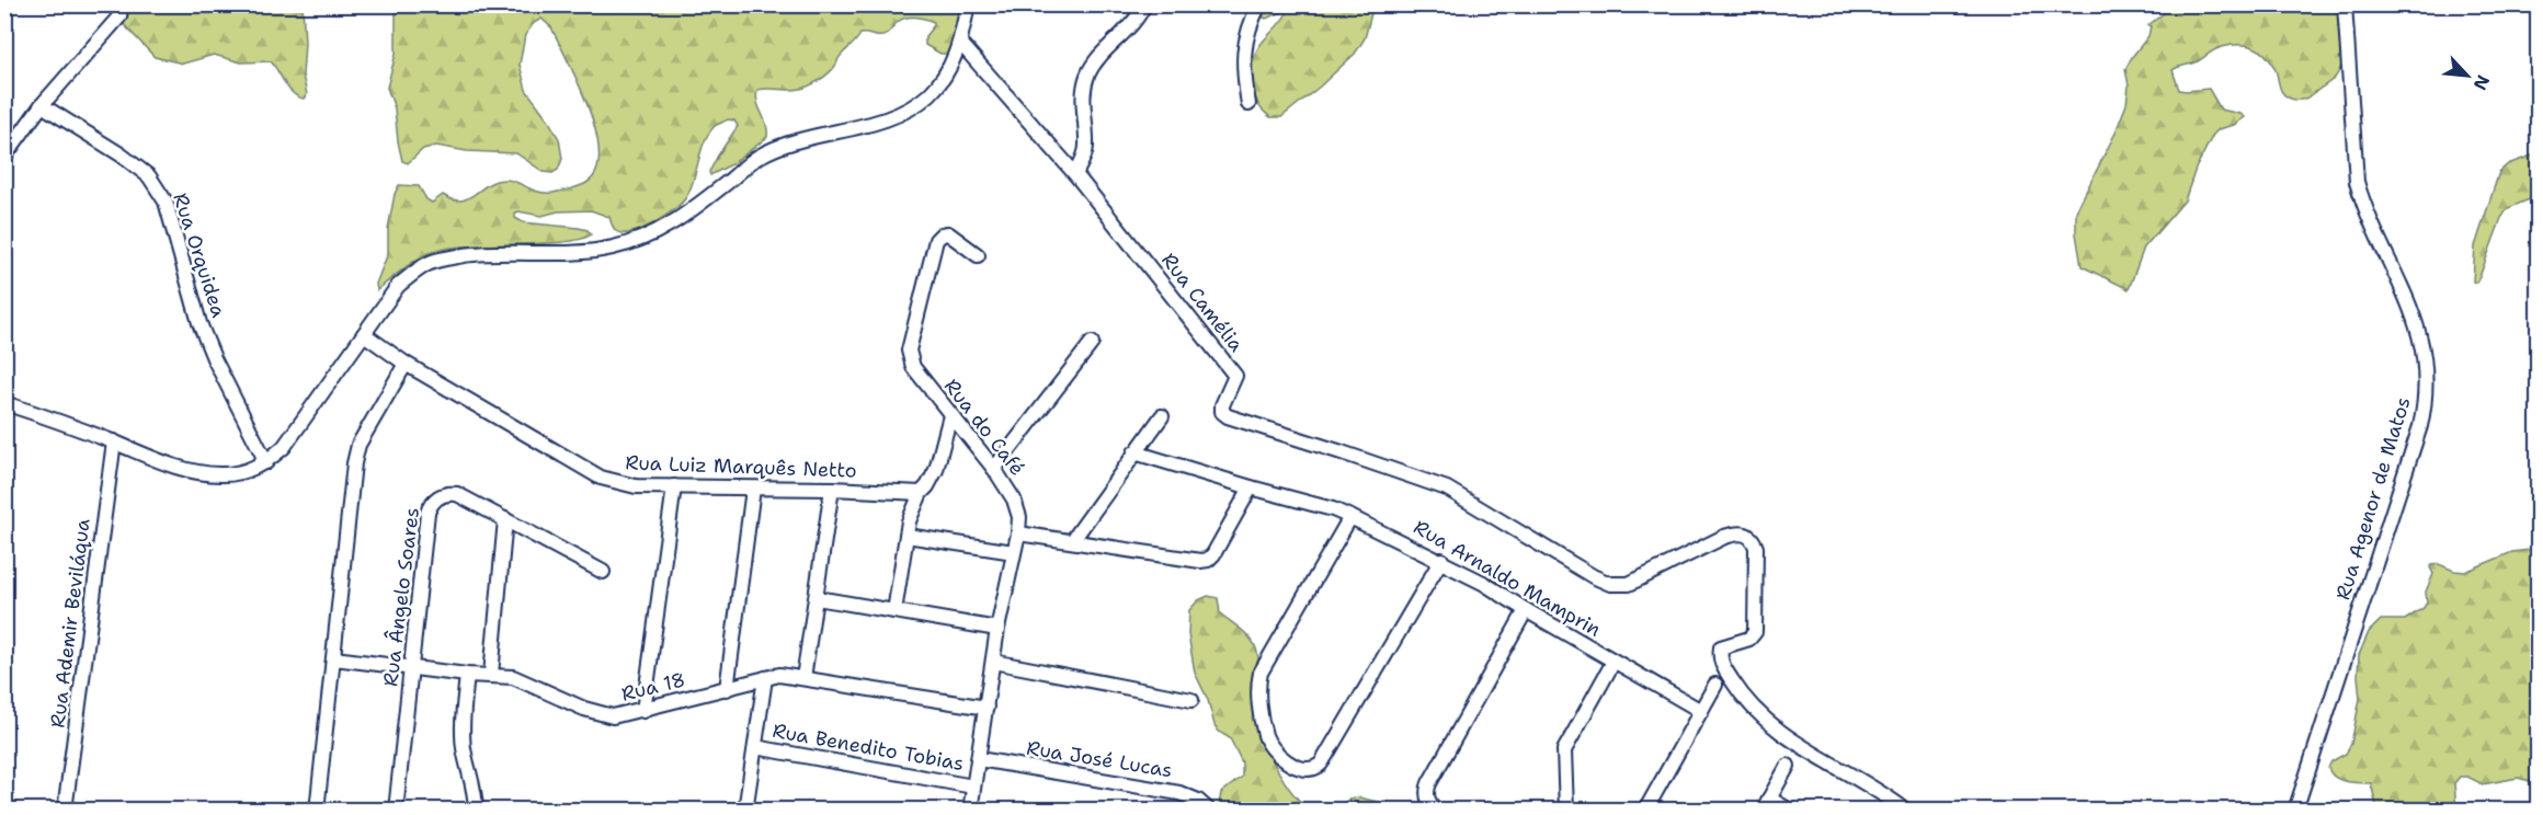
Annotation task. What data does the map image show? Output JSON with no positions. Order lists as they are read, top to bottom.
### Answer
{
  "streets": {
    "street": [
      "Rua Orquidea",
      "Rua Camélia",
      "Rua do Café",
      "Rua Luiz Marquês Netto",
      "Rua Agenor de Matos",
      "Rua Arnaldo Mamprin",
      "Rua Ângelo Soares",
      "Rua Ademir Beviláqua",
      "Rua 18",
      "Rua Benedito Tobias",
      "Rua José Lucas"
    ]
  },
  "crossings": [
    ["Rua do Café", "Rua 18"],
    ["Rua do Café", "Rua Benedito Tobias"],
    ["Rua do Café", "Rua José Lucas"],
    ["Rua Ângelo Soares", "Rua 18"]
  ],
  "north": "bottom right"
}
